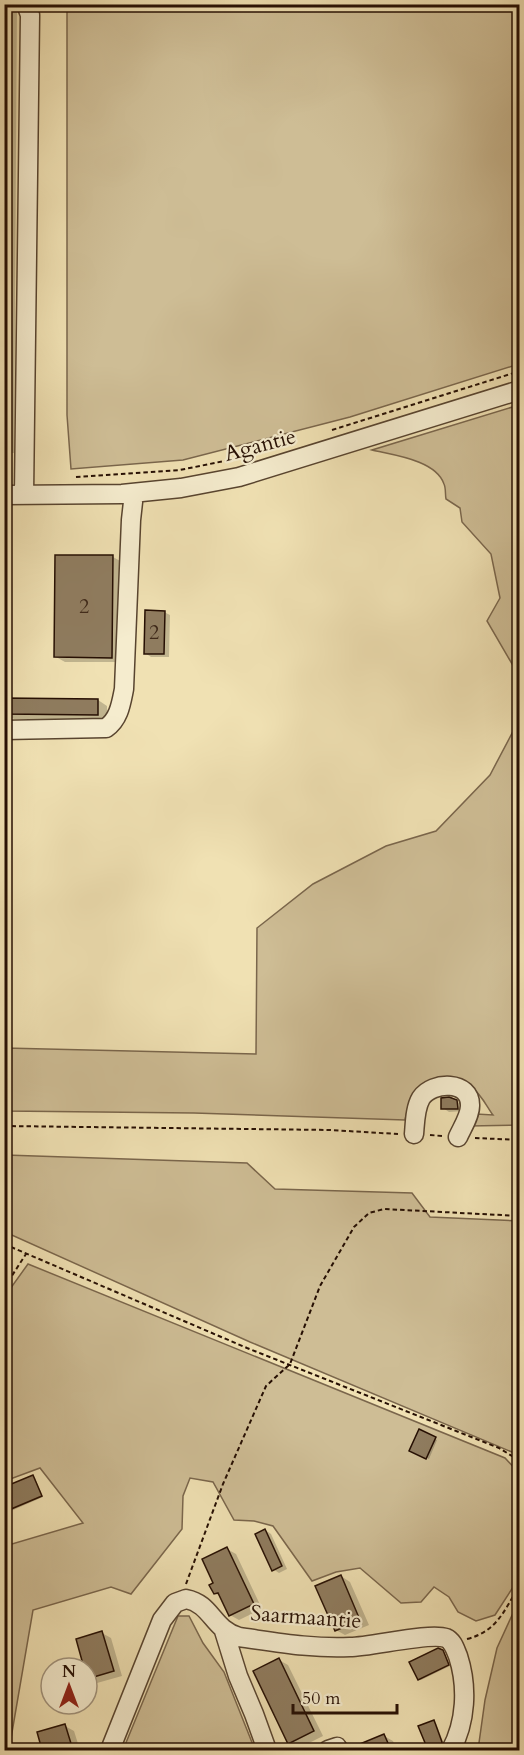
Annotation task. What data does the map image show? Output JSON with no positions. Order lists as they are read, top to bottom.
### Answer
{
  "streets": {
    "street": ["Agantie", "Saarmaantie"]
  },
  "house_numbers": ["2", "2"],
  "scale_bar": "50 m",
  "north": "top"
}
